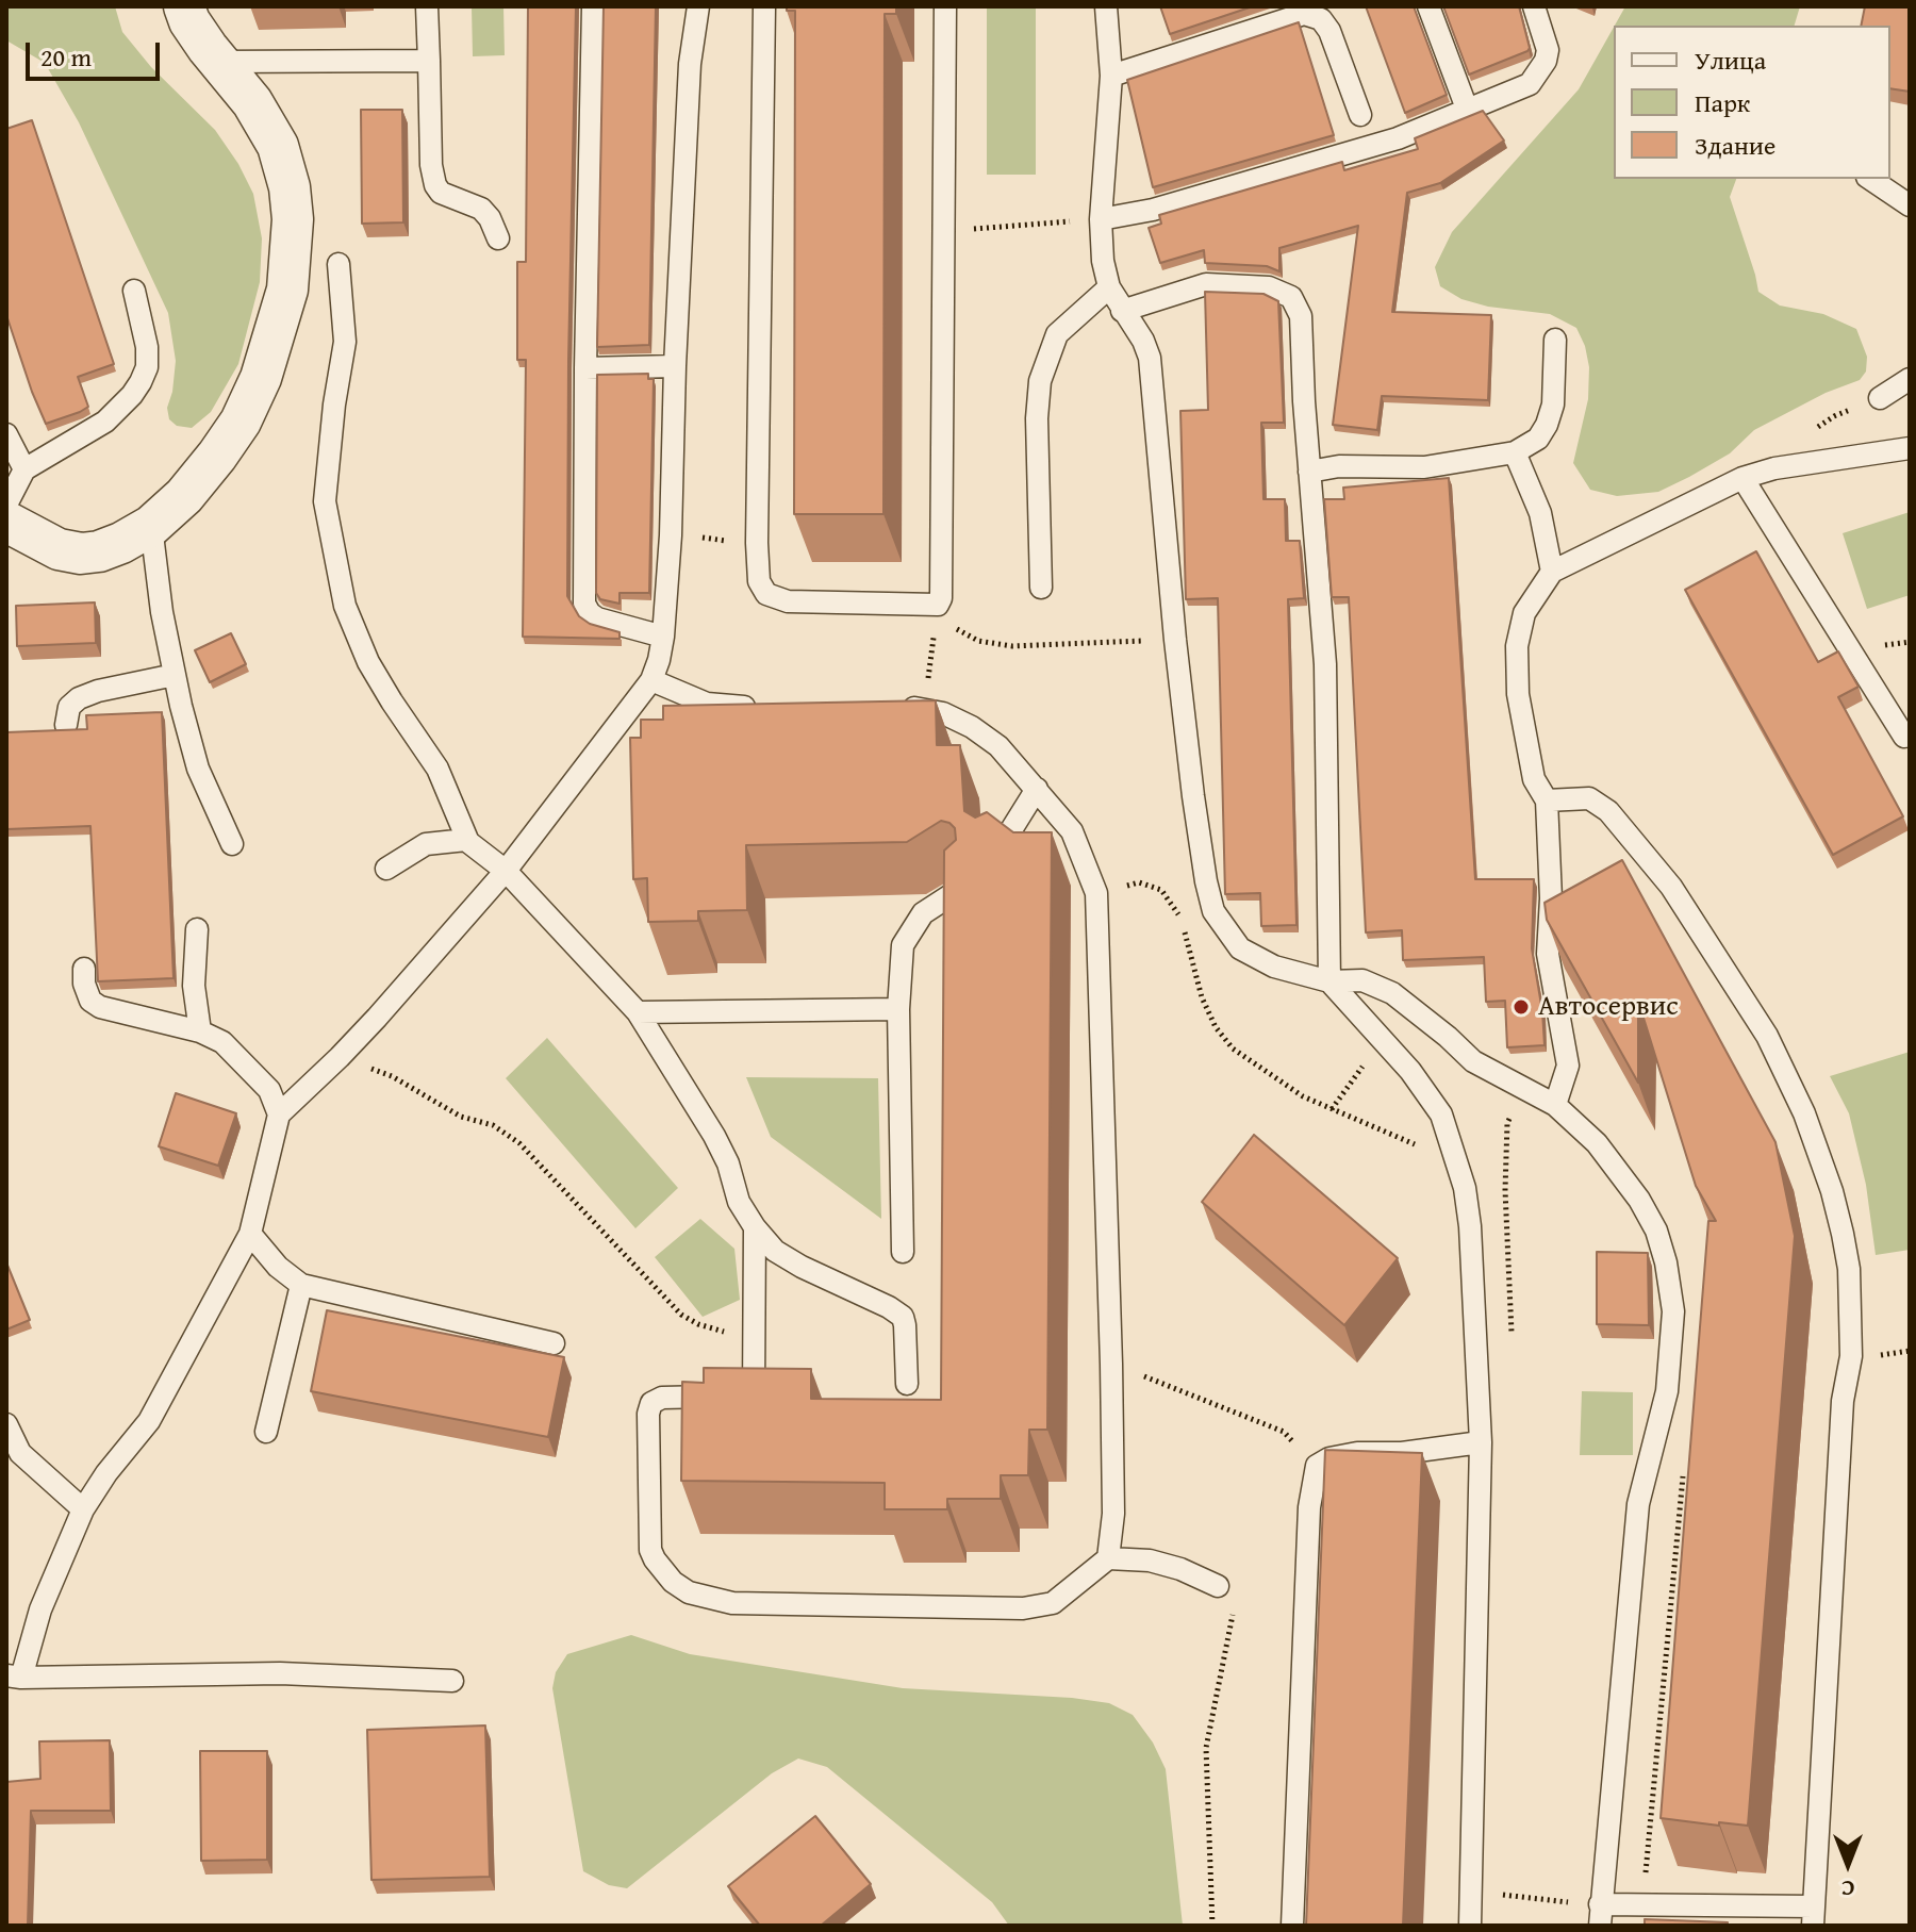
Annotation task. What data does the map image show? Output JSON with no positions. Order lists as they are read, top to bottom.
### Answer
{
  "places": ["Автосервис"],
  "legend": ["Улица", "Парк", "Здание"],
  "scale_bar": "20 m",
  "north": "bottom"
}
